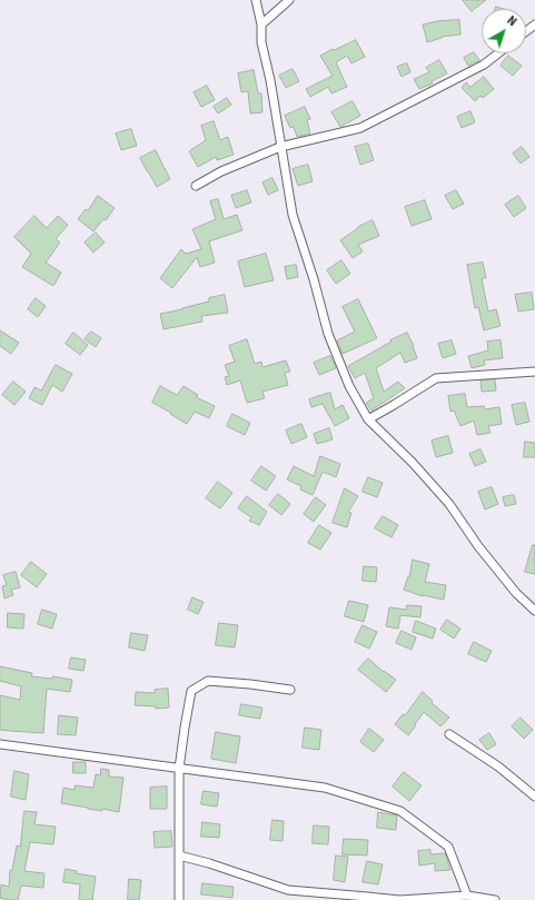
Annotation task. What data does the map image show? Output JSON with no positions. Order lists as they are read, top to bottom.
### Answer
{
  "north": "top right"
}
